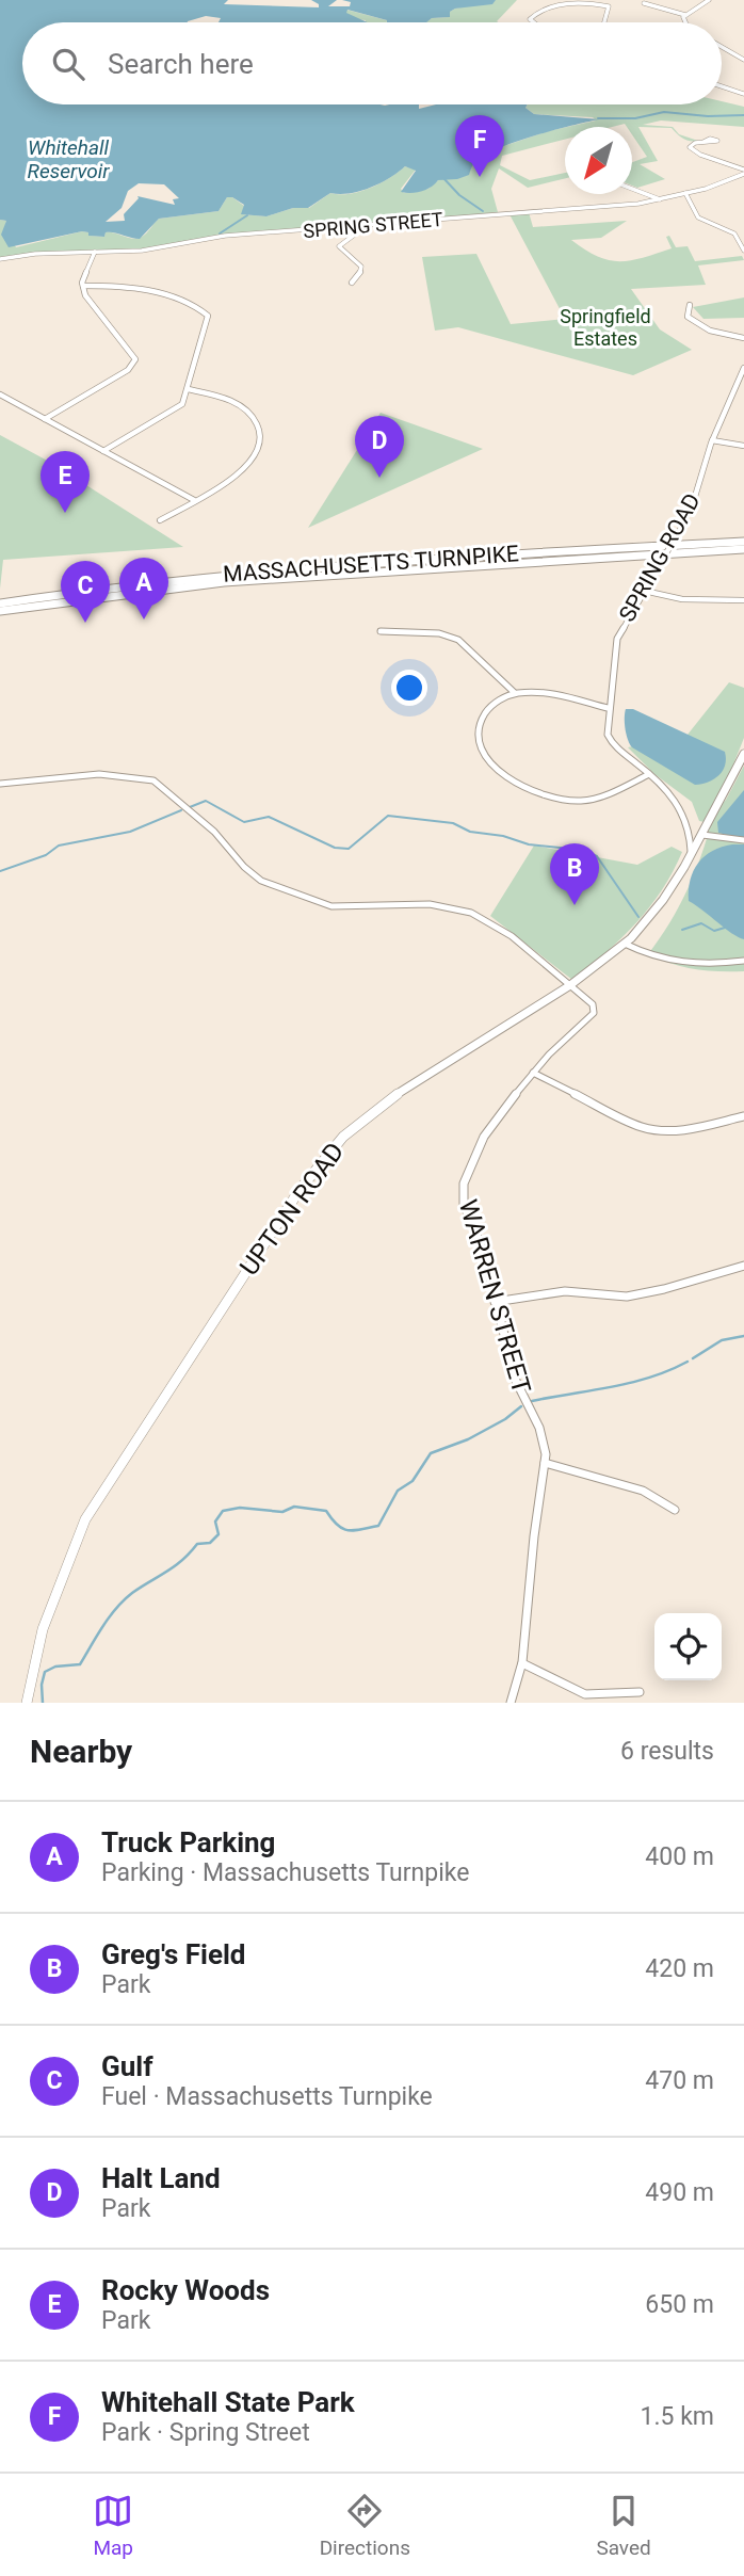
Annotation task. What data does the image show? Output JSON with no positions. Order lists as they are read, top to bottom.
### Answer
{
  "streets": {
    "highway": ["MASSACHUSETTS TURNPIKE"],
    "main road": ["UPTON ROAD"],
    "street": ["SPRING STREET", "SPRING ROAD", "WARREN STREET"]
  },
  "crossings": [
    ["SPRING ROAD", "UPTON ROAD"],
    ["UPTON ROAD", "WARREN STREET"]
  ],
  "water": ["Whitehall Reservoir"],
  "parks": ["Springfield Estates"],
  "north": "bottom left",
  "page": {
    "search": "Search here",
    "pins": [
      "F",
      "D",
      "E",
      "A",
      "C",
      "B"
    ],
    "heading": ["Nearby", "6 results"],
    "list": [
      {
        "mark": "A",
        "name": "Truck Parking",
        "note": "Parking · Massachusetts Turnpike",
        "value": "400 m"
      },
      {
        "mark": "B",
        "name": "Greg's Field",
        "note": "Park",
        "value": "420 m"
      },
      {
        "mark": "C",
        "name": "Gulf",
        "note": "Fuel · Massachusetts Turnpike",
        "value": "470 m"
      },
      {
        "mark": "D",
        "name": "Halt Land",
        "note": "Park",
        "value": "490 m"
      },
      {
        "mark": "E",
        "name": "Rocky Woods",
        "note": "Park",
        "value": "650 m"
      },
      {
        "mark": "F",
        "name": "Whitehall State Park",
        "note": "Park · Spring Street",
        "value": "1.5 km"
      }
    ],
    "nav": ["Map", "Directions", "Saved"]
  }
}
